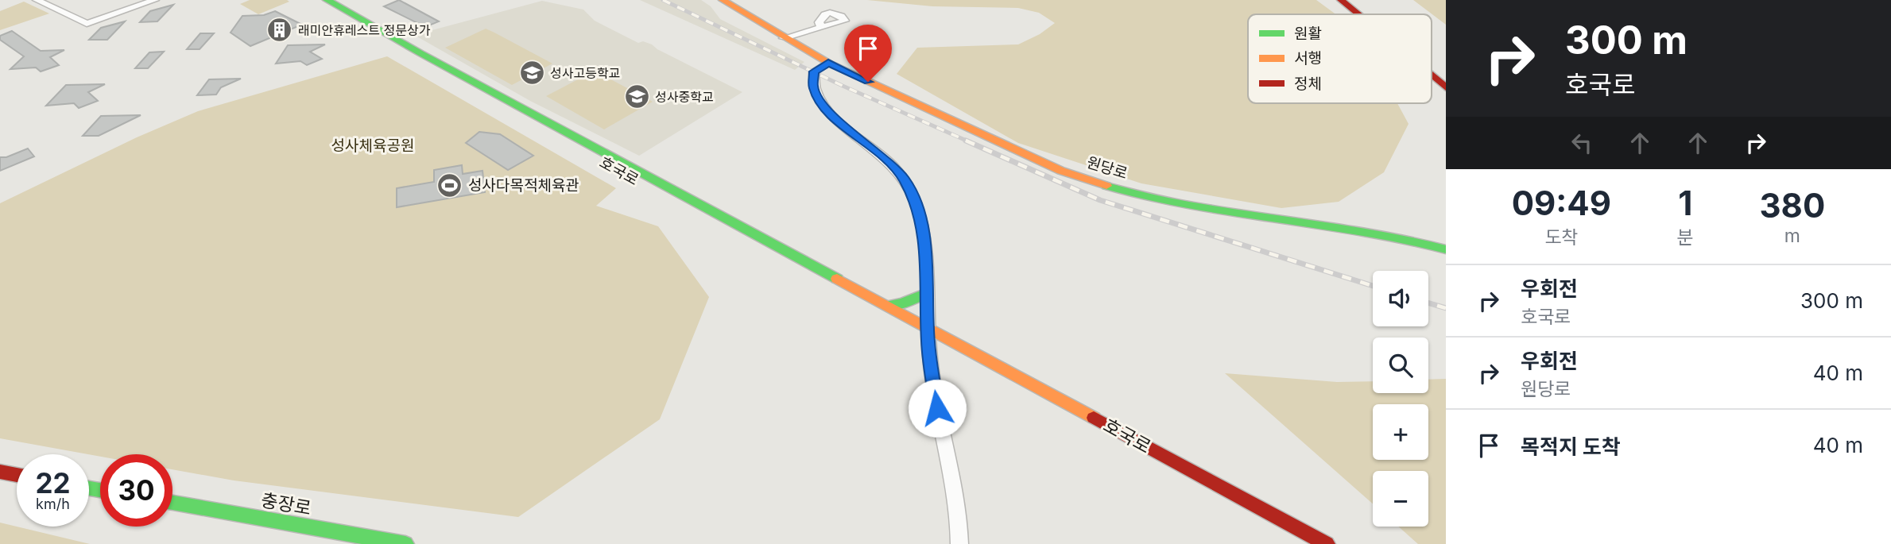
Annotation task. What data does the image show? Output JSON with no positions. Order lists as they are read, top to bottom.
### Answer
{
  "streets": {
    "main road": ["원당로", "호국로", "충장로"]
  },
  "parks": ["성사체육공원"],
  "places": {
    "building": ["래미안휴레스트 정문상가"],
    "school or university": ["성사고등학교", "성사중학교"],
    "sports": ["성사다목적체육관"]
  },
  "legend": ["원활", "서행", "정체"],
  "page": {
    "turn": ["300 m", "호국로"],
    "eta": [
      "09:49",
      "도착",
      "1",
      "분",
      "380",
      "m"
    ],
    "list": [
      {
        "name": "우회전",
        "note": "호국로",
        "value": "300 m"
      },
      {
        "name": "우회전",
        "note": "원당로",
        "value": "40 m"
      },
      {
        "name": "목적지 도착",
        "value": "40 m"
      }
    ],
    "map_buttons": ["+", "−"],
    "speed": "22 km/h",
    "limit": "30"
  }
}
